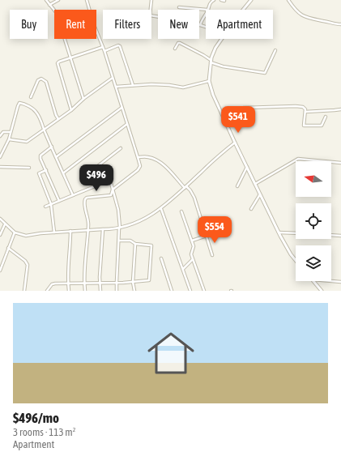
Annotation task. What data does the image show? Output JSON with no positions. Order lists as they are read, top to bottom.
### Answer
{
  "north": "left",
  "page": {
    "chip": [
      "Buy",
      "Rent",
      "Filters",
      "New",
      "Apartment"
    ],
    "price": ["$541", "$496", "$554"],
    "list": [
      {
        "name": "$496/mo",
        "note": "3 rooms · 113 m² · Apartment"
      }
    ]
  }
}
